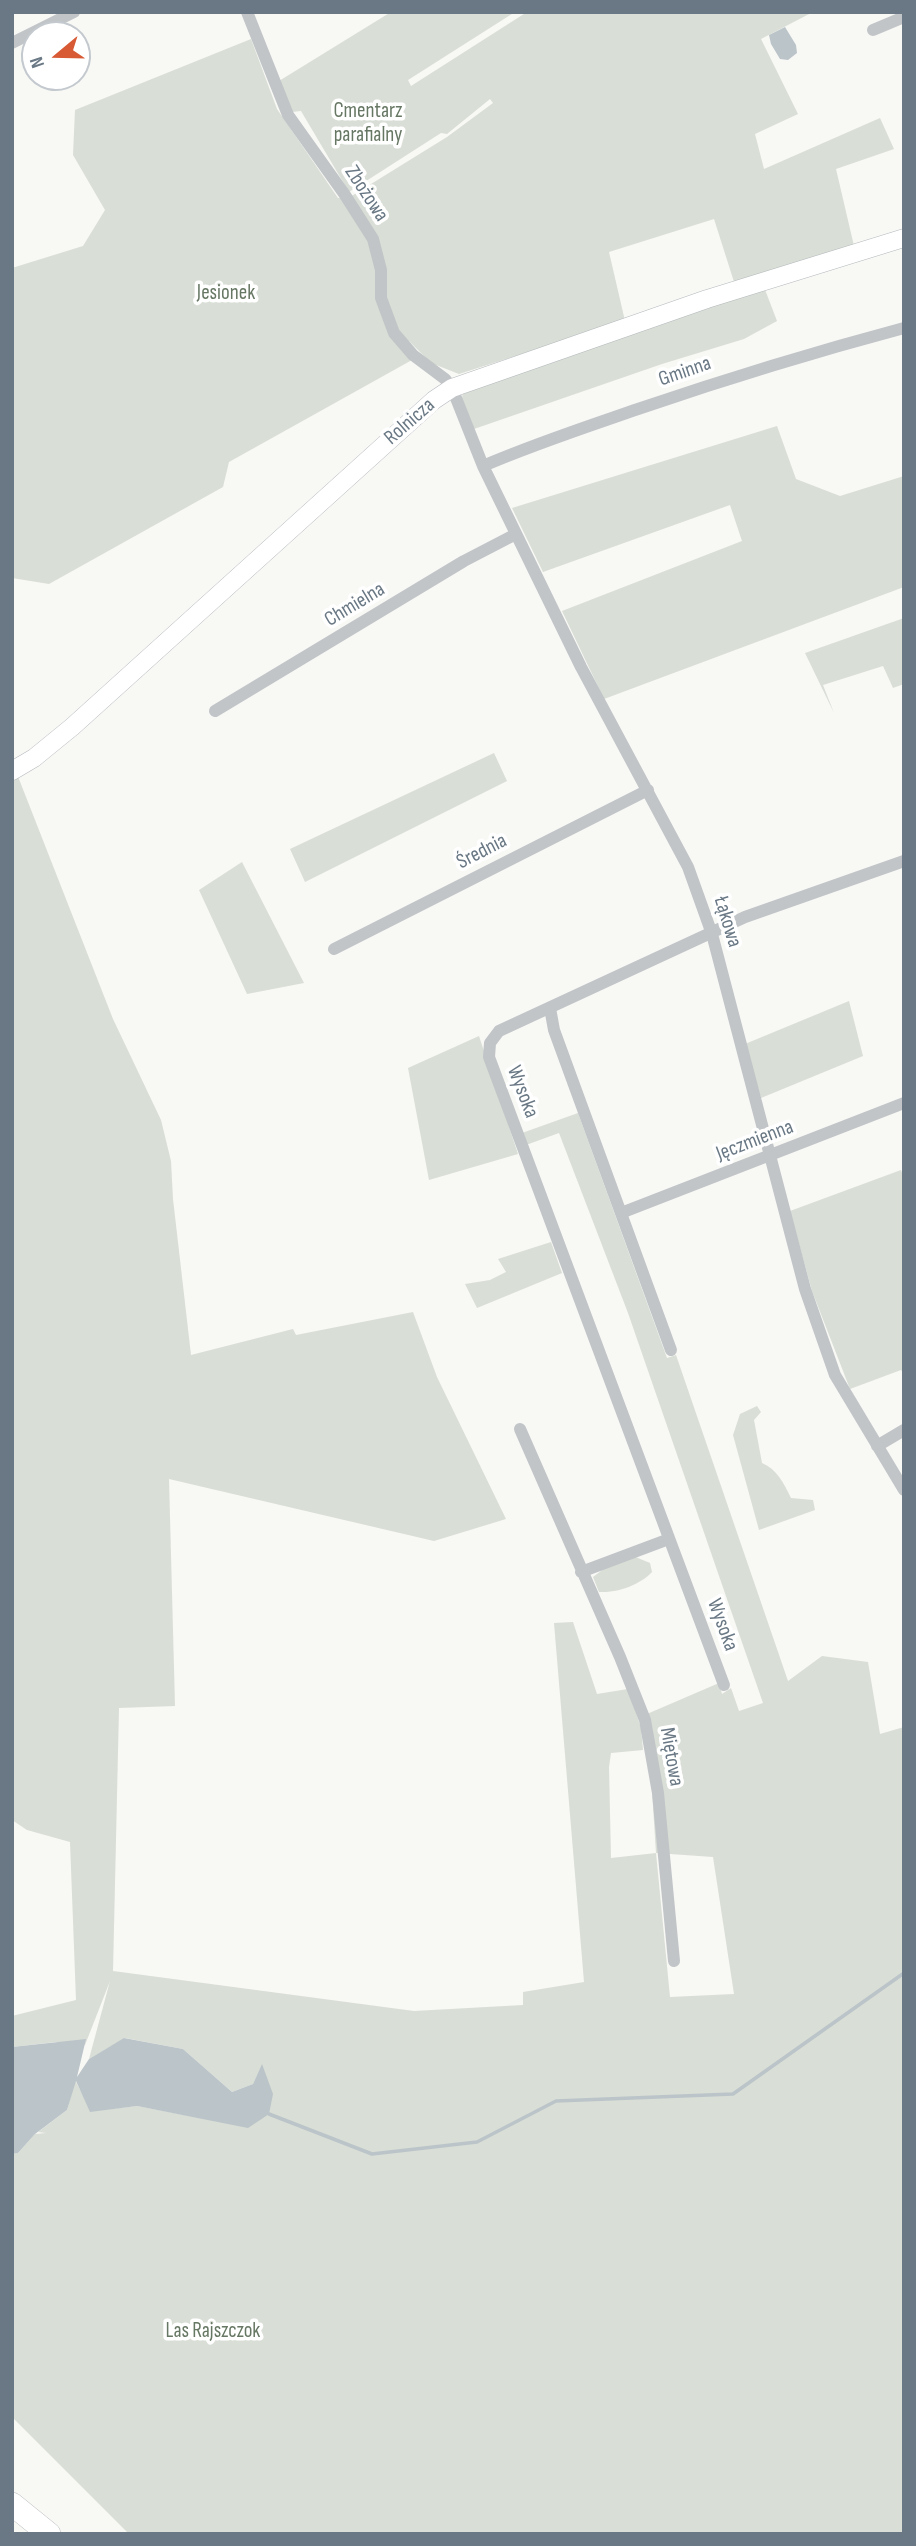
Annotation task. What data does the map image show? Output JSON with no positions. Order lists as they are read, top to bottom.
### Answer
{
  "streets": {
    "street": [
      "Zbożowa",
      "Gminna",
      "Rolnicza",
      "Chmielna",
      "Średnia",
      "Łąkowa",
      "Wysoka",
      "Jęczmienna",
      "Miętowa"
    ]
  },
  "crossings": [
    ["Zbożowa", "Rolnicza"],
    ["Zbożowa", "Łąkowa"],
    ["Gminna", "Łąkowa"],
    ["Rolnicza", "Łąkowa"],
    ["Chmielna", "Łąkowa"],
    ["Średnia", "Łąkowa"],
    ["Łąkowa", "Wysoka"],
    ["Łąkowa", "Jęczmienna"]
  ],
  "parks": ["Cmentarz parafialny", "Jesionek", "Las Rajszczok"],
  "north": "left"
}
